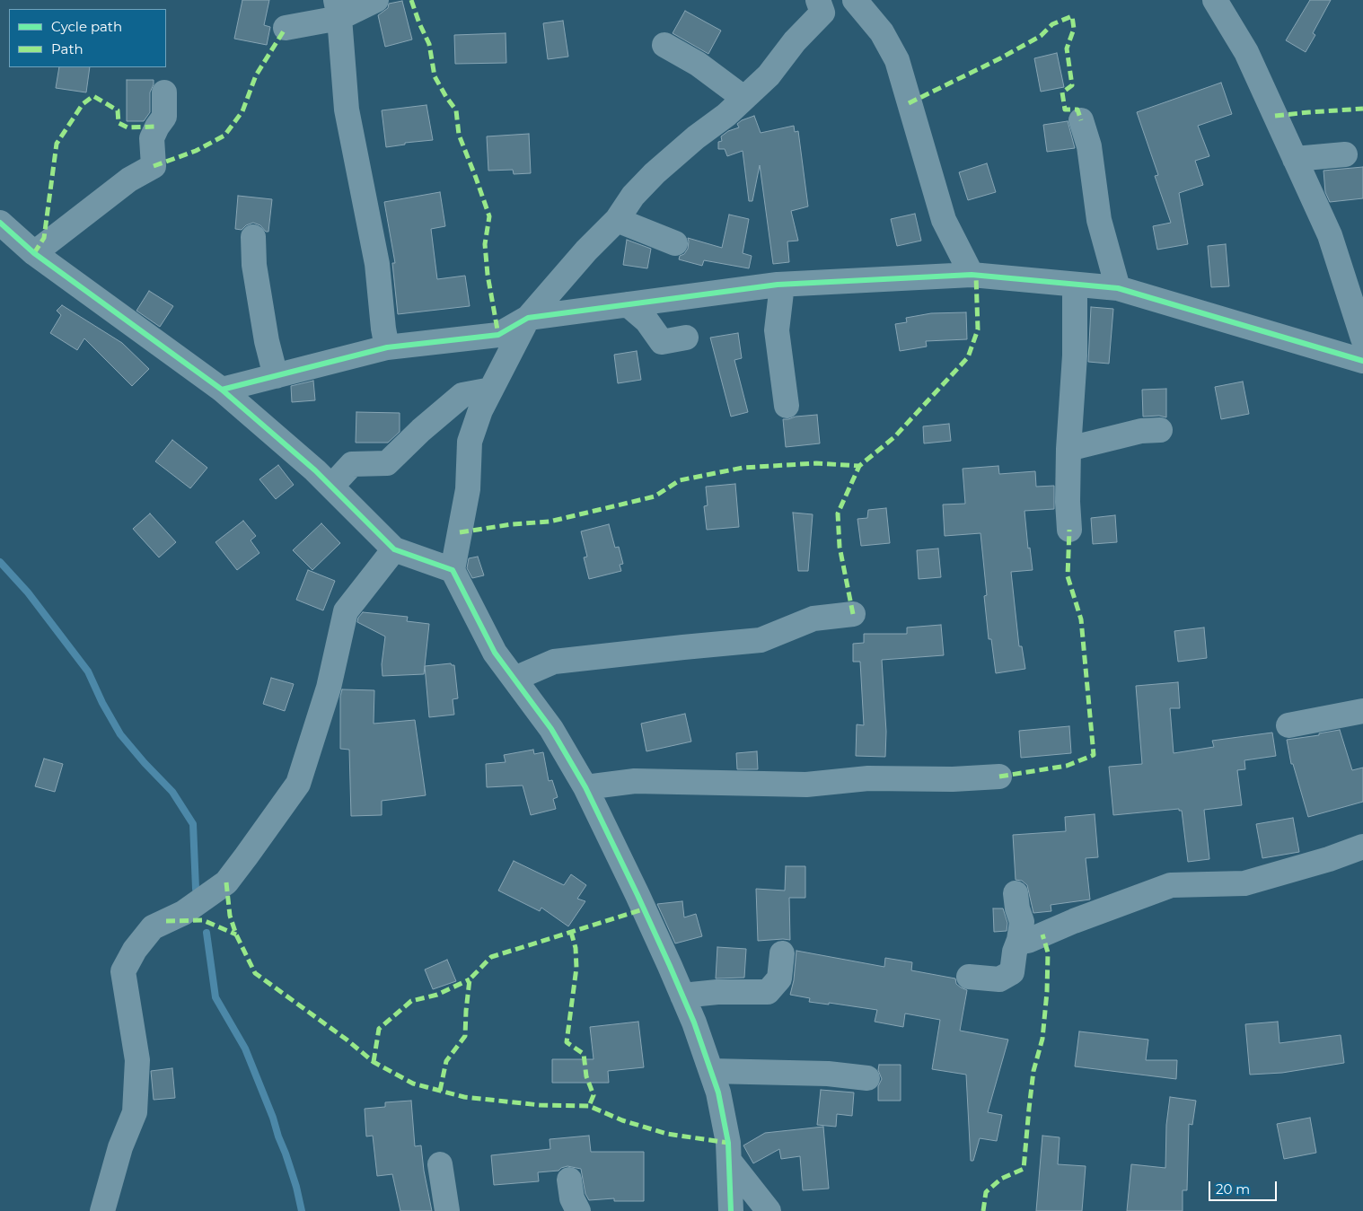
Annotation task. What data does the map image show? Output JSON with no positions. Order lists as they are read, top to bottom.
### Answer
{
  "legend": ["Cycle path", "Path"],
  "scale_bar": "20 m"
}
